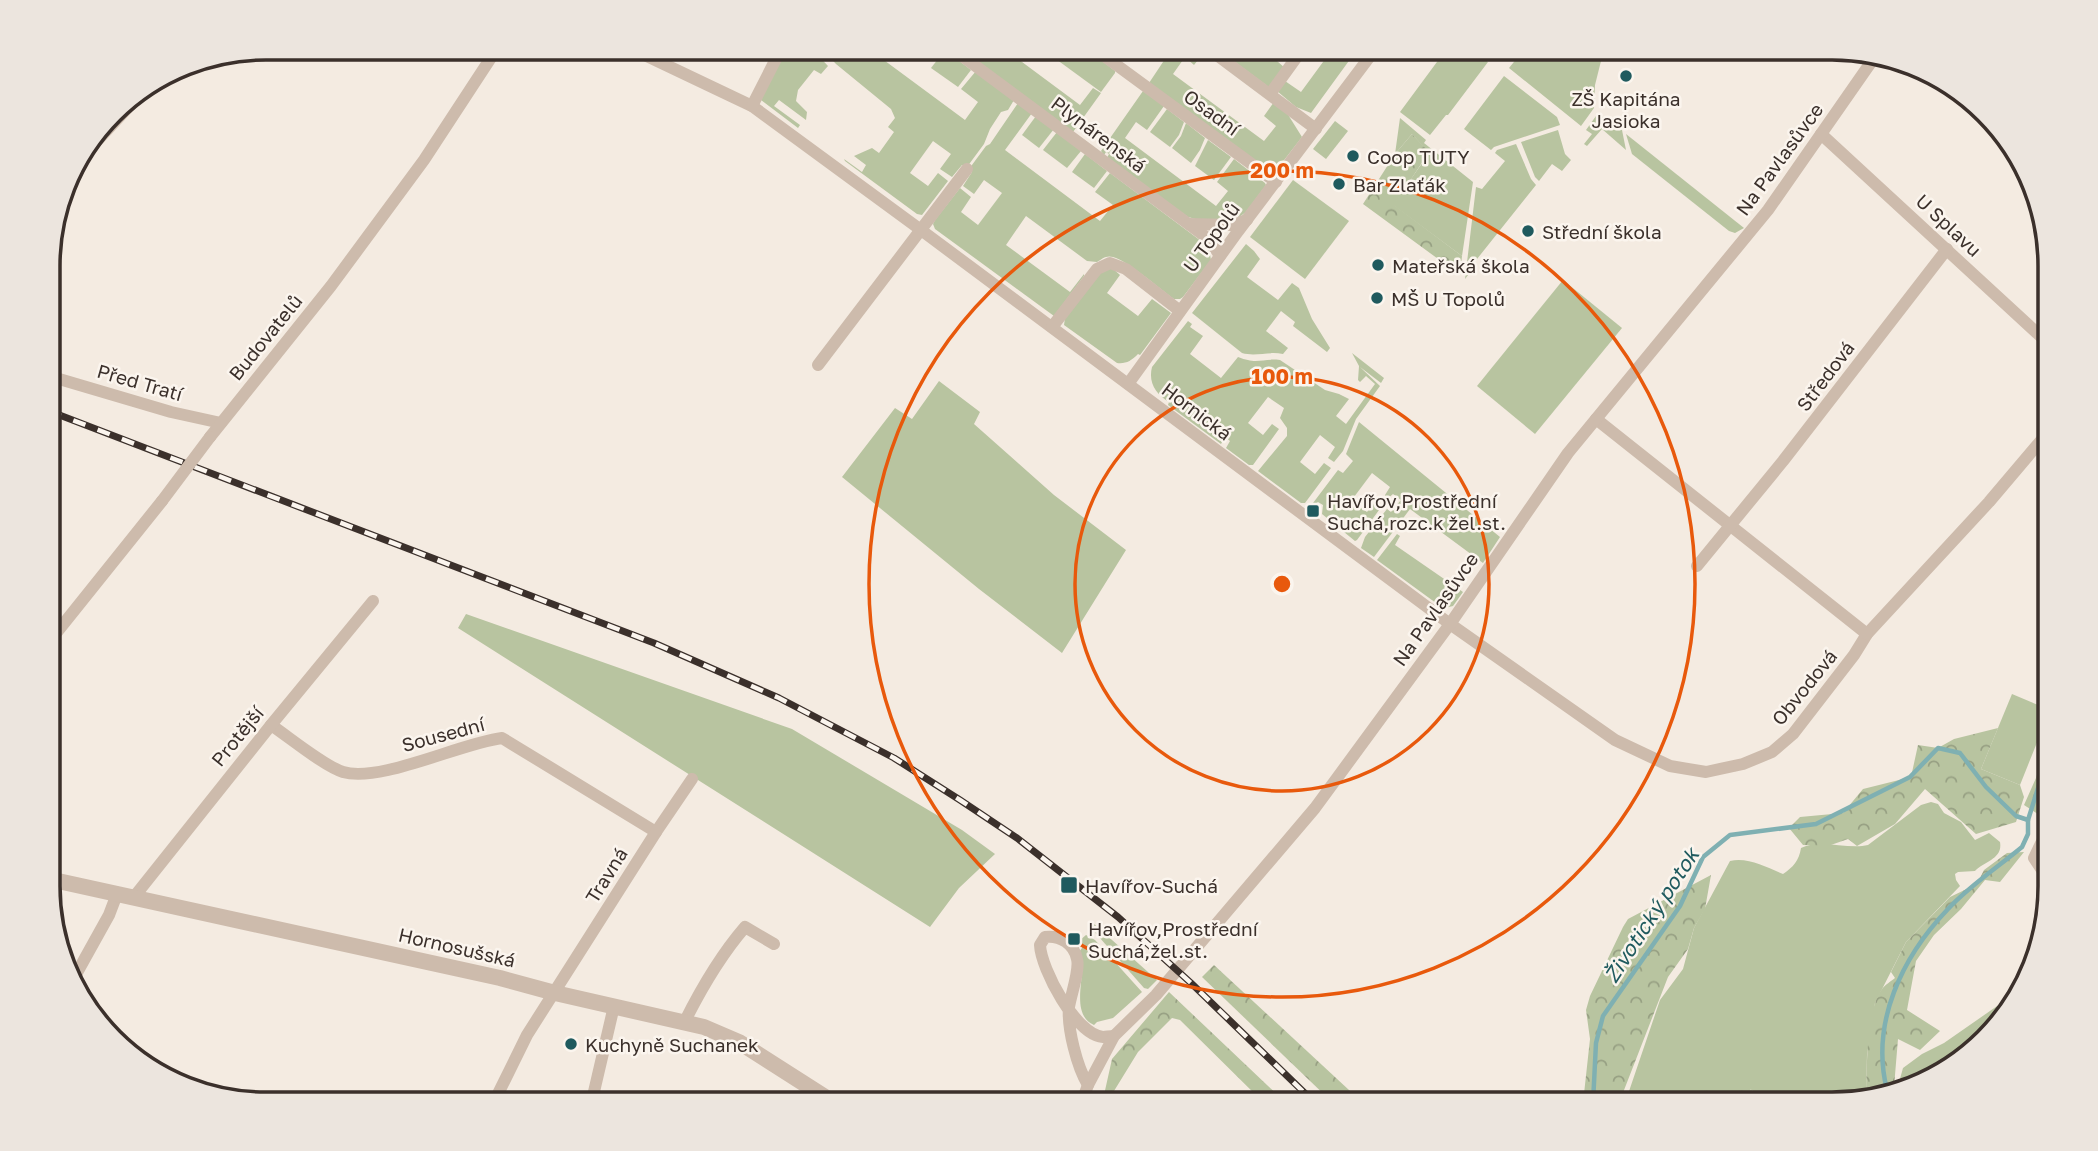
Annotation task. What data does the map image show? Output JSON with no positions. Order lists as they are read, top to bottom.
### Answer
{
  "streets": {
    "street": [
      "Osadní",
      "Plynárenská",
      "Na Pavlasůvce",
      "U Splavu",
      "U Topolů",
      "Budovatelů",
      "Středová",
      "Před Tratí",
      "Hornická",
      "Obvodová",
      "Sousední",
      "Protější",
      "Travná",
      "Hornosušská"
    ]
  },
  "crossings": [
    ["Osadní", "U Topolů"],
    ["Plynárenská", "U Topolů"],
    ["Na Pavlasůvce", "U Splavu"],
    ["Na Pavlasůvce", "Hornická"],
    ["Na Pavlasůvce", "Obvodová"],
    ["U Splavu", "Středová"],
    ["U Topolů", "Hornická"],
    ["Budovatelů", "Před Tratí"],
    ["Hornická", "Obvodová"],
    ["Sousední", "Protější"],
    ["Sousední", "Travná"],
    ["Protější", "Hornosušská"],
    ["Travná", "Hornosušská"]
  ],
  "water": ["Životický potok"],
  "places": {
    "other": [
      "ZŠ Kapitána Jasioka",
      "Coop TUTY",
      "Bar Zlaťák",
      "Střední škola",
      "Mateřská škola",
      "MŠ U Topolů",
      "Kuchyně Suchanek"
    ],
    "transit": ["Havířov,Prostřední Suchá,rozc.k žel.st.", "Havířov-Suchá", "Havířov,Prostřední Suchá,žel.st."]
  },
  "rings": ["200 m", "100 m"]
}
